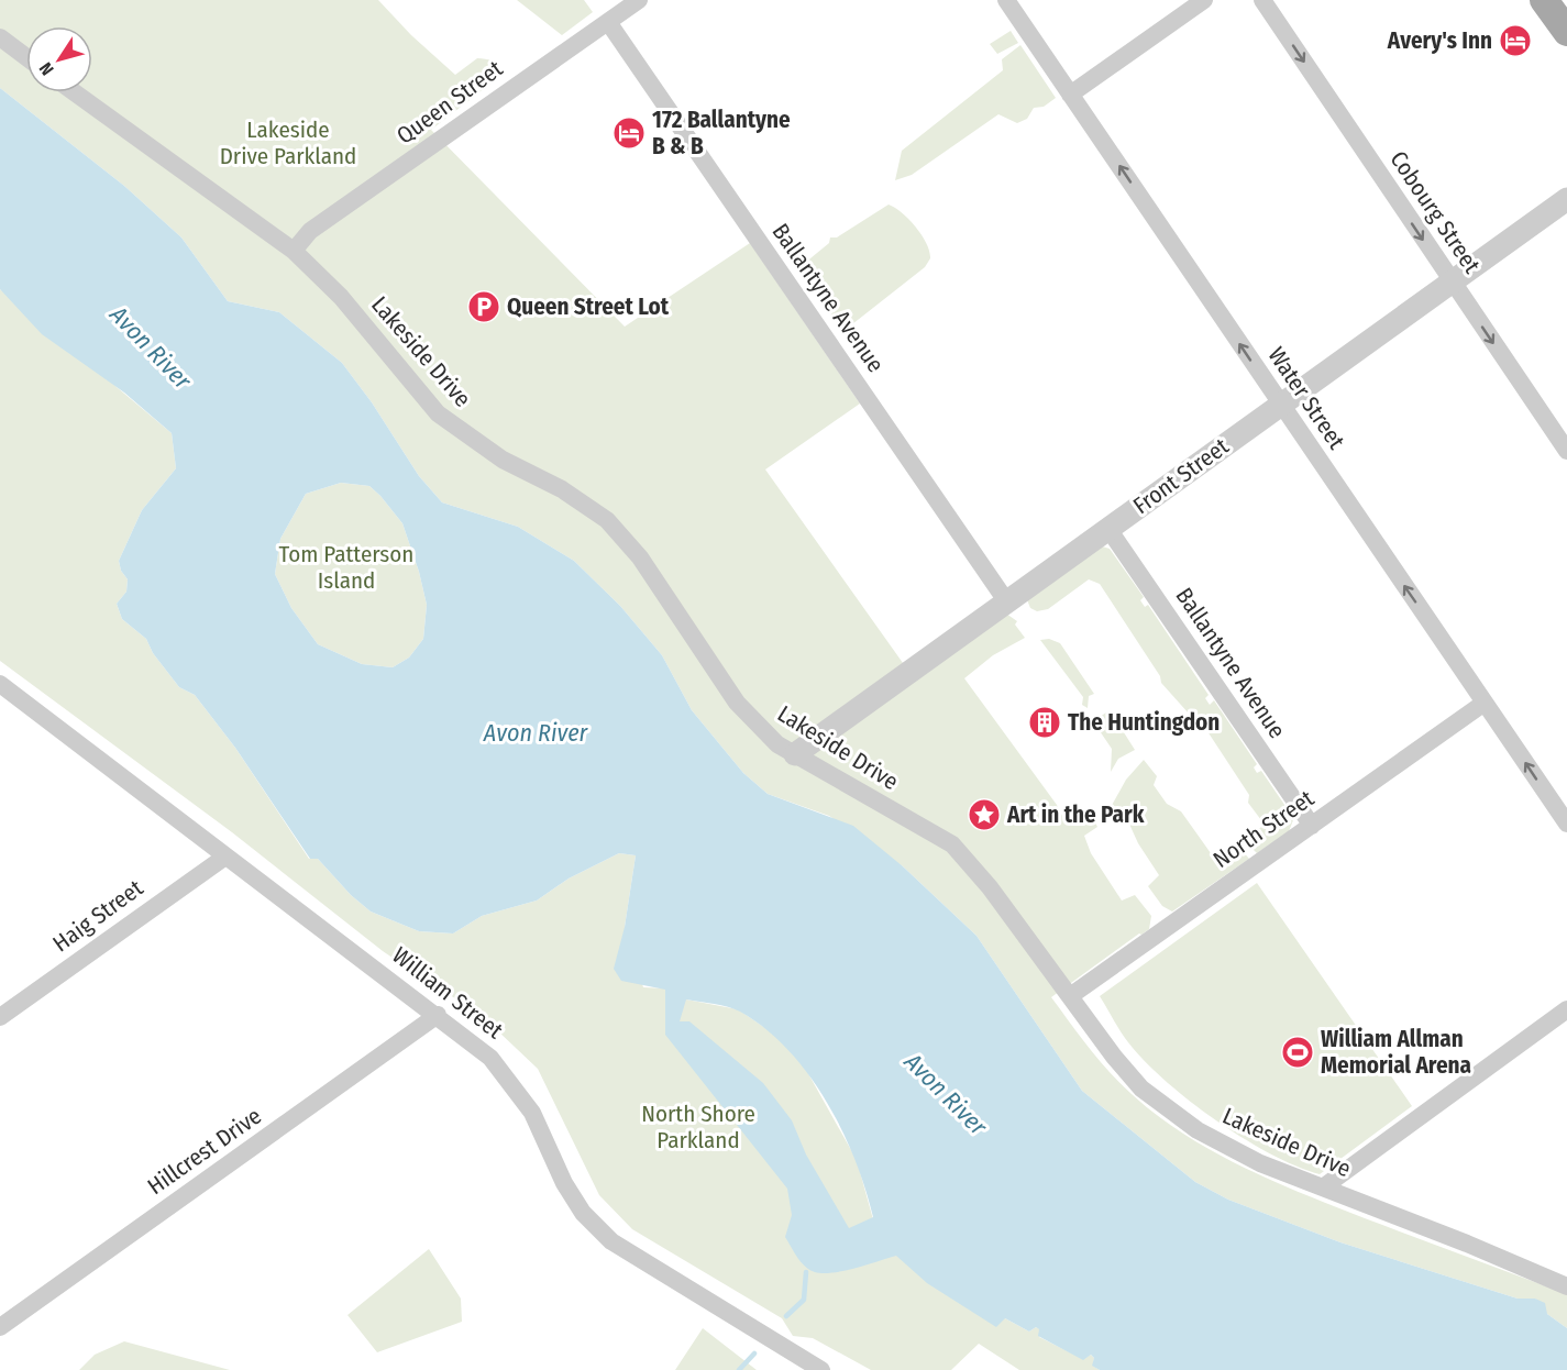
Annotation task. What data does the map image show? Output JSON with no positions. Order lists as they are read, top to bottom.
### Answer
{
  "streets": {
    "street": [
      "Queen Street",
      "Cobourg Street",
      "Ballantyne Avenue",
      "Lakeside Drive",
      "Water Street",
      "Front Street",
      "North Street",
      "Haig Street",
      "William Street",
      "Hillcrest Drive"
    ]
  },
  "crossings": [
    ["Queen Street", "Ballantyne Avenue"],
    ["Queen Street", "Lakeside Drive"],
    ["Cobourg Street", "Front Street"],
    ["Ballantyne Avenue", "Front Street"],
    ["Ballantyne Avenue", "North Street"],
    ["Lakeside Drive", "Front Street"],
    ["Lakeside Drive", "North Street"],
    ["Water Street", "Front Street"],
    ["Water Street", "North Street"],
    ["Haig Street", "William Street"],
    ["William Street", "Hillcrest Drive"]
  ],
  "one_way": ["Cobourg Street", "Water Street"],
  "water": ["Avon River"],
  "parks": ["Lakeside Drive Parkland", "Tom Patterson Island", "North Shore Parkland"],
  "places": {
    "hotel": ["Avery's Inn", "172 Ballantyne B & B"],
    "parking": ["Queen Street Lot"],
    "building": ["The Huntingdon"],
    "place": ["Art in the Park"],
    "sports": ["William Allman Memorial Arena"]
  },
  "north": "bottom left"
}
